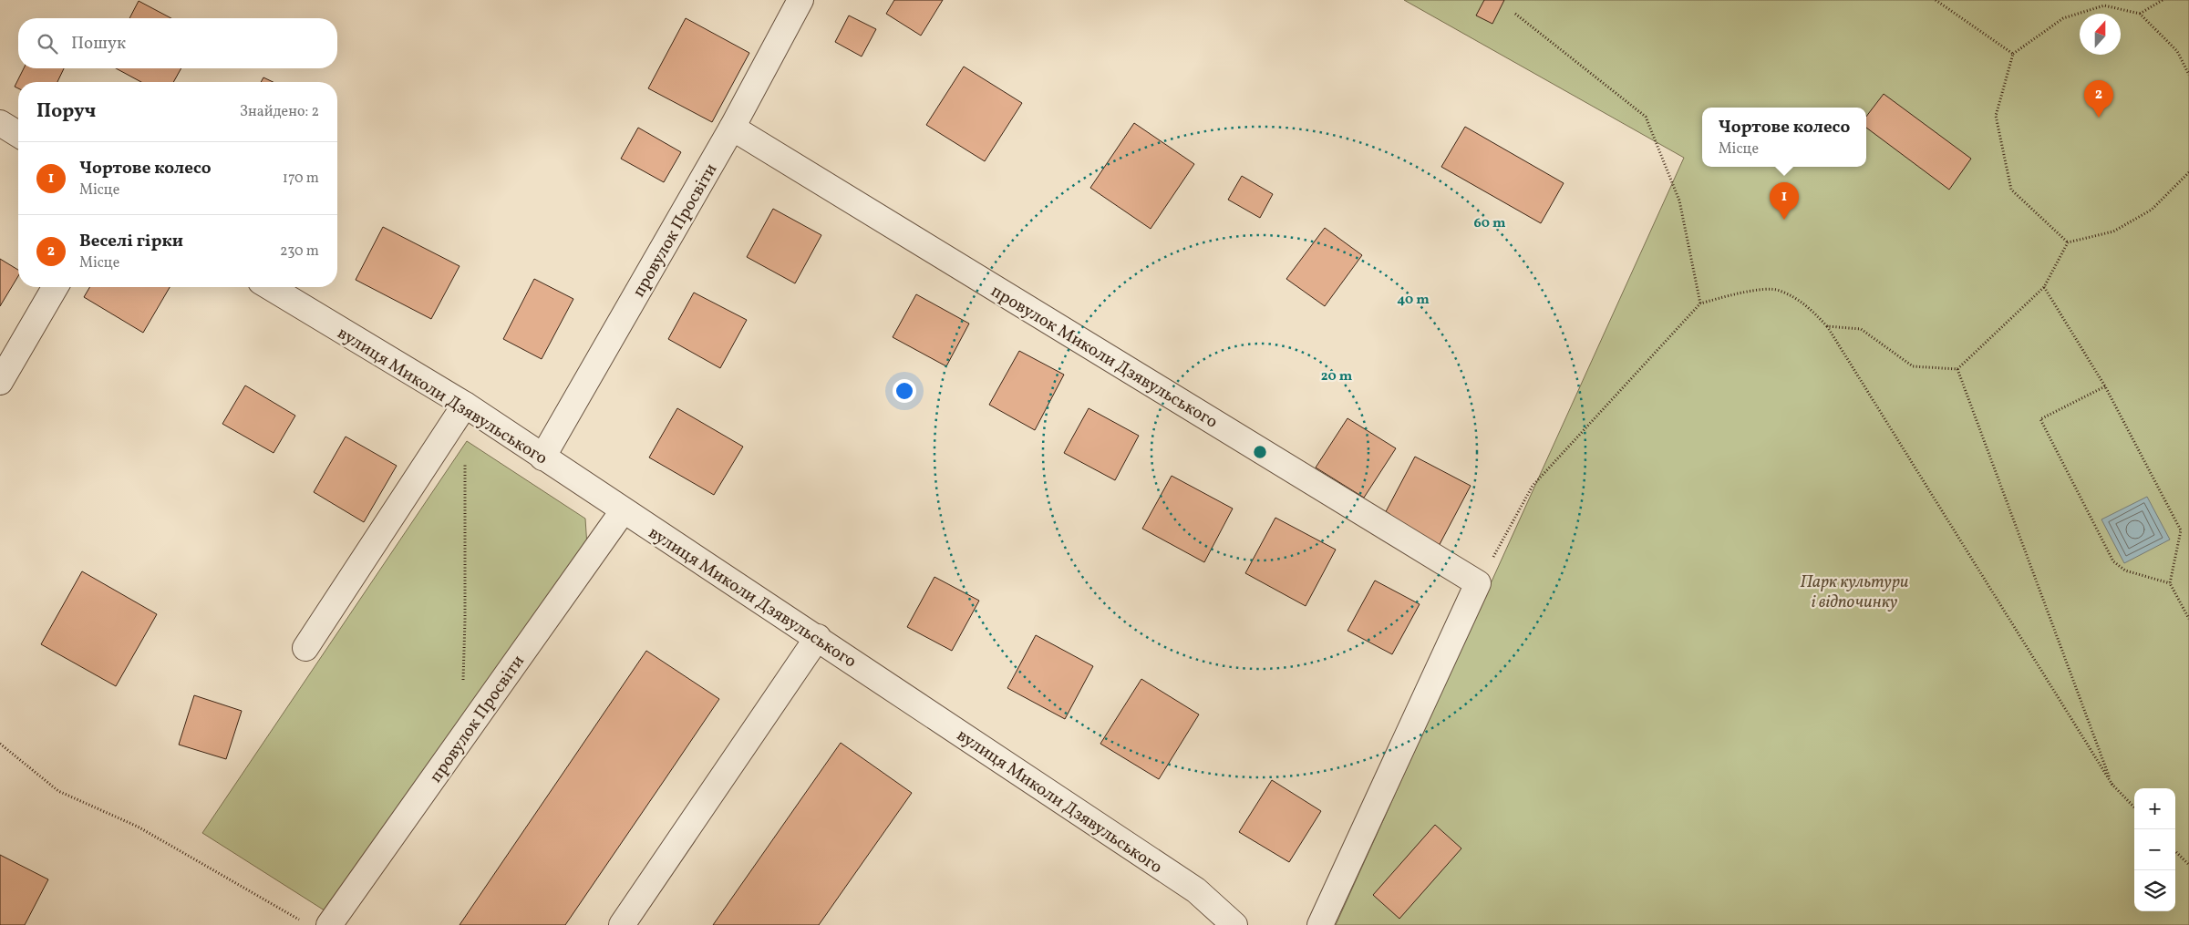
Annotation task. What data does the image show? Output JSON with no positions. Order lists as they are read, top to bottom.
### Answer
{
  "streets": {
    "street": ["провулок Просвіти", "провулок Миколи Дзявульського", "вулиця Миколи Дзявульського"]
  },
  "crossings": [
    ["провулок Просвіти", "провулок Миколи Дзявульського"],
    ["провулок Просвіти", "вулиця Миколи Дзявульського"]
  ],
  "parks": ["Парк культури і відпочинку"],
  "north": "top",
  "page": {
    "search": "Пошук",
    "pins": ["2", "1"],
    "heading": ["Поруч", "Знайдено: 2"],
    "popup": ["Чортове колесо", "Місце"],
    "list": [
      {
        "mark": "1",
        "name": "Чортове колесо",
        "note": "Місце",
        "value": "170 m"
      },
      {
        "mark": "2",
        "name": "Веселі гірки",
        "note": "Місце",
        "value": "230 m"
      }
    ],
    "map_buttons": ["+", "−"]
  },
  "rings": ["60 m", "40 m", "20 m"]
}
